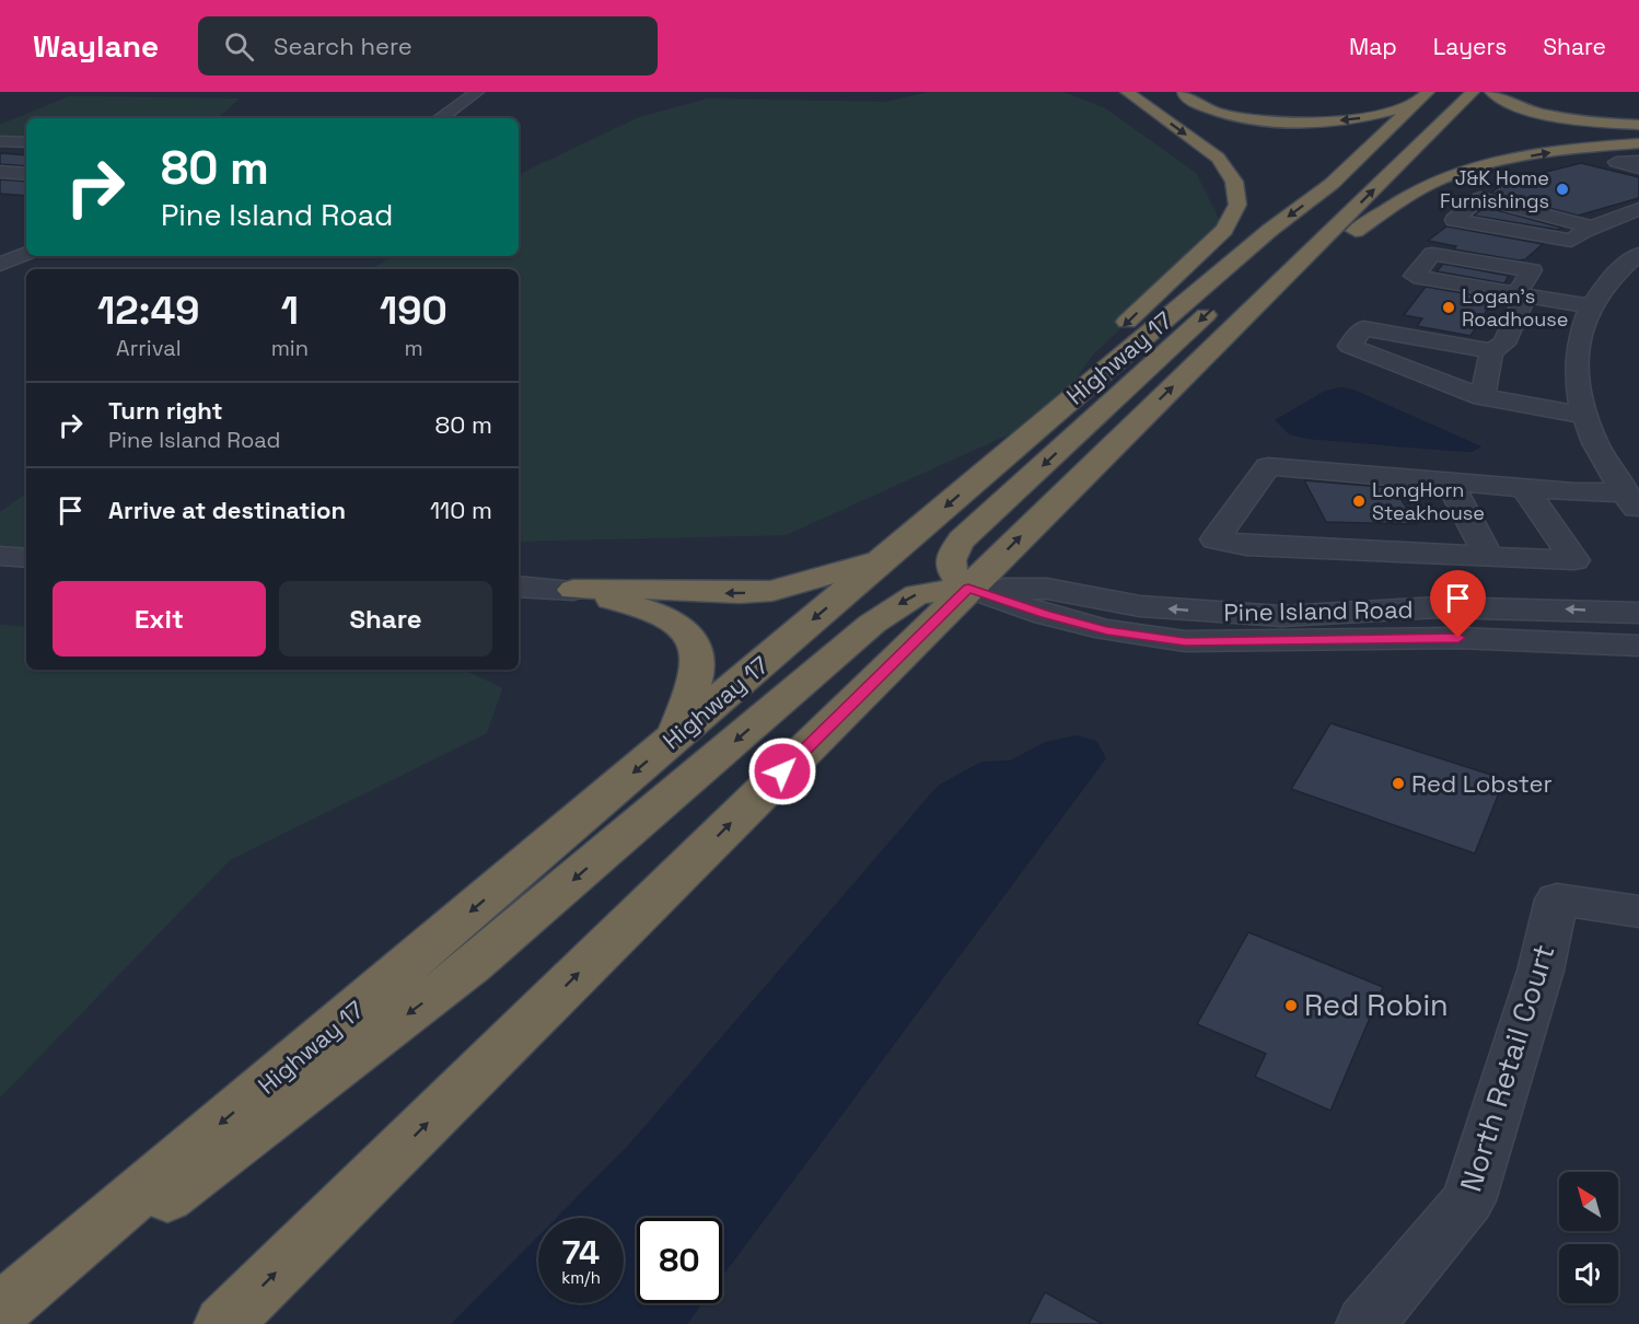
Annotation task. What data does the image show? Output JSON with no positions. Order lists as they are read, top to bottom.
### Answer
{
  "streets": {
    "highway": ["Highway 17"],
    "street": ["Pine Island Road", "North Retail Court"]
  },
  "places": [
    "J&K Home Furnishings",
    "Logan's Roadhouse",
    "LongHorn Steakhouse",
    "Red Lobster",
    "Red Robin"
  ],
  "north": "top left",
  "page": {
    "header": "Waylane",
    "search": "Search here",
    "nav": ["Map", "Layers", "Share"],
    "turn": ["80 m", "Pine Island Road"],
    "eta": [
      "12:49",
      "Arrival",
      "1",
      "min",
      "190",
      "m"
    ],
    "list": [
      {
        "name": "Turn right",
        "note": "Pine Island Road",
        "value": "80 m"
      },
      {
        "name": "Arrive at destination",
        "value": "110 m"
      }
    ],
    "buttons": ["Exit", "Share"],
    "speed": "74 km/h",
    "limit": "80"
  }
}
